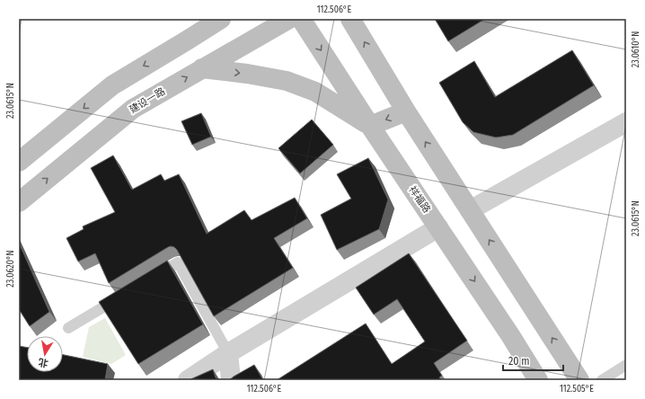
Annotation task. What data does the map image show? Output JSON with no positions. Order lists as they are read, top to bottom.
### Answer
{
  "streets": {
    "street": ["建设一路", "祥福路"]
  },
  "scale_bar": "20 m",
  "north": "bottom",
  "coordinates": [
    "112.506°E",
    "23.0610°N",
    "23.0615°N",
    "23.0620°N",
    "112.505°E"
  ]
}
